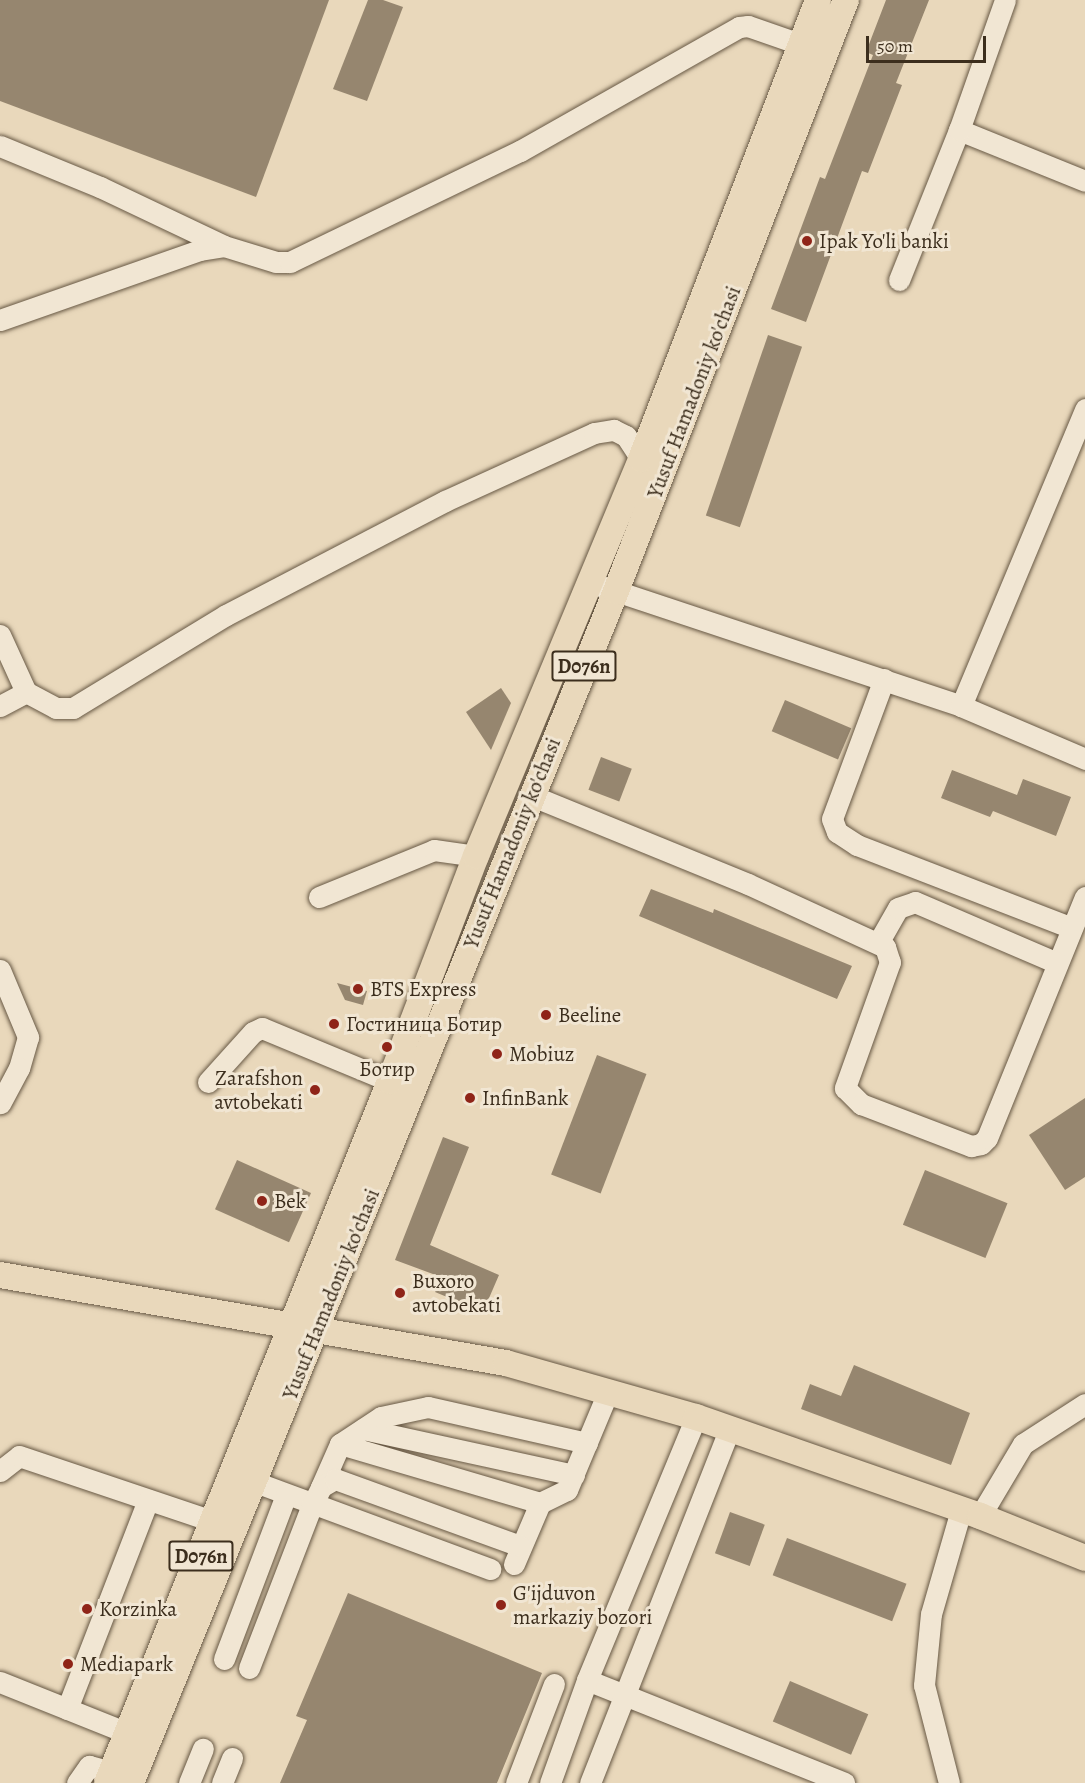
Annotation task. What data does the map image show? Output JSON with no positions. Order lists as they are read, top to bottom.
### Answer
{
  "streets": {
    "main road": ["Yusuf Hamadoniy ko'chasi", "D076n"]
  },
  "places": [
    "Ipak Yo'li banki",
    "BTS Express",
    "Beeline",
    "Гостиница Ботир",
    "Ботир",
    "Mobiuz",
    "Zarafshon avtobekati",
    "InfinBank",
    "Bek",
    "Buxoro avtobekati",
    "G'ijduvon markaziy bozori",
    "Korzinka",
    "Mediapark"
  ],
  "scale_bar": "50 m"
}
